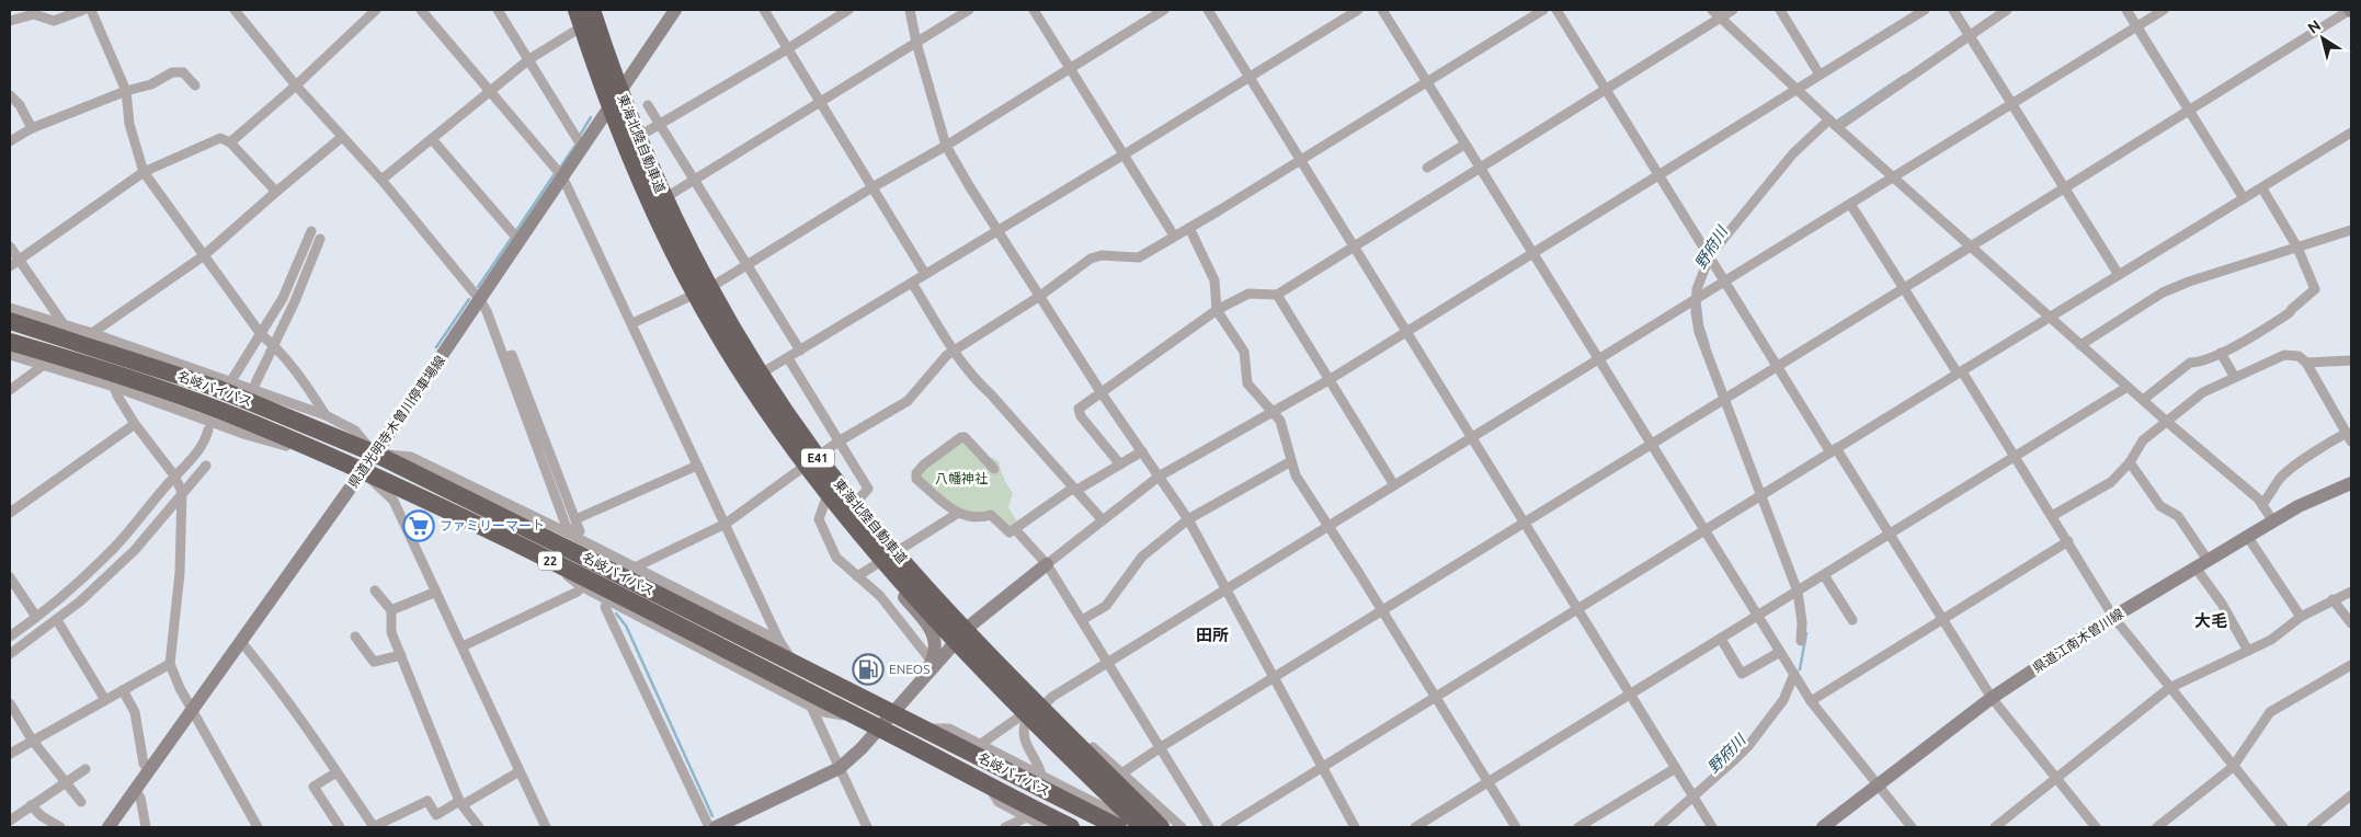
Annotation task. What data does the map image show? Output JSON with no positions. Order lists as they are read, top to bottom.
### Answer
{
  "streets": {
    "highway": [
      "東海北陸自動車道",
      "名岐バイパス",
      "E41",
      "22"
    ],
    "street": ["県道光明寺木曽川停車場線", "県道江南木曽川線"]
  },
  "crossings": [
    ["名岐バイパス", "県道光明寺木曽川停車場線"]
  ],
  "districts": ["大毛", "田所"],
  "water": ["野府川"],
  "parks": ["八幡神社"],
  "places": {
    "supermarket": ["ファミリーマート"],
    "fuel station": ["ENEOS"]
  },
  "north": "top left"
}
